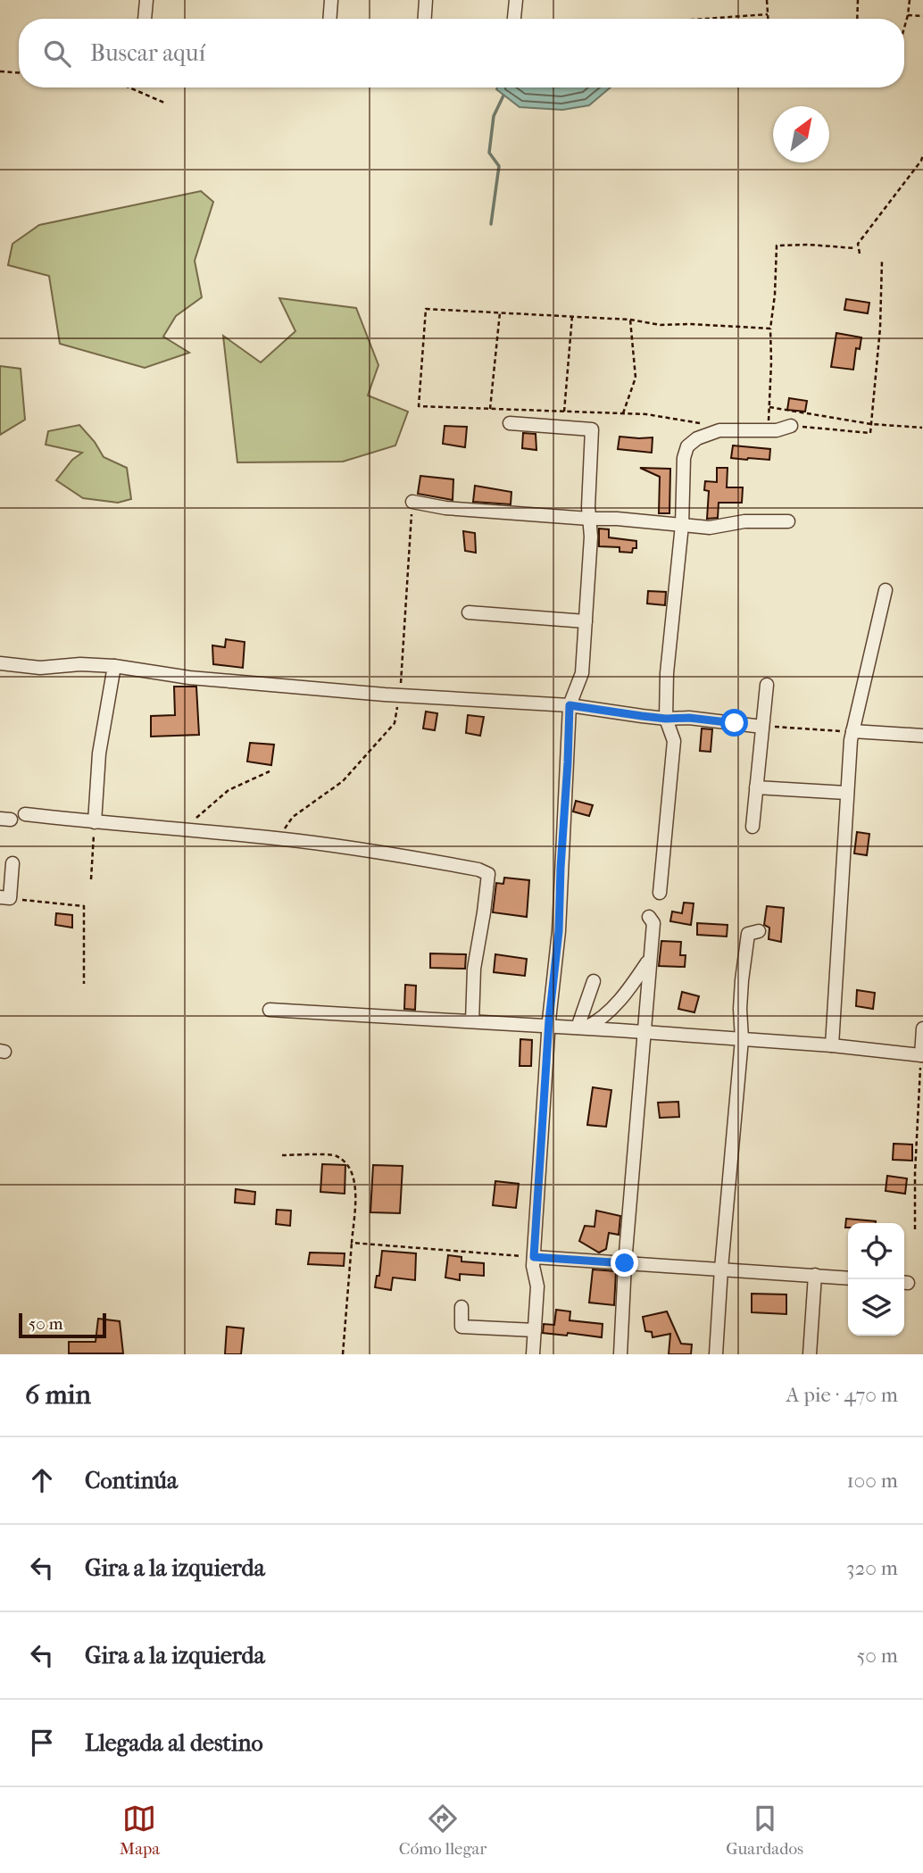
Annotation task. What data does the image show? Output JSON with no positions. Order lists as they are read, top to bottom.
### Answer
{
  "scale_bar": "50 m",
  "north": "top right",
  "page": {
    "search": "Buscar aquí",
    "scale": "50 m",
    "heading": ["6 min", "A pie · 470 m"],
    "list": [
      ["Continúa", "100 m"],
      ["Gira a la izquierda", "320 m"],
      ["Gira a la izquierda", "50 m"],
      "Llegada al destino"
    ],
    "nav": ["Mapa", "Cómo llegar", "Guardados"]
  }
}
